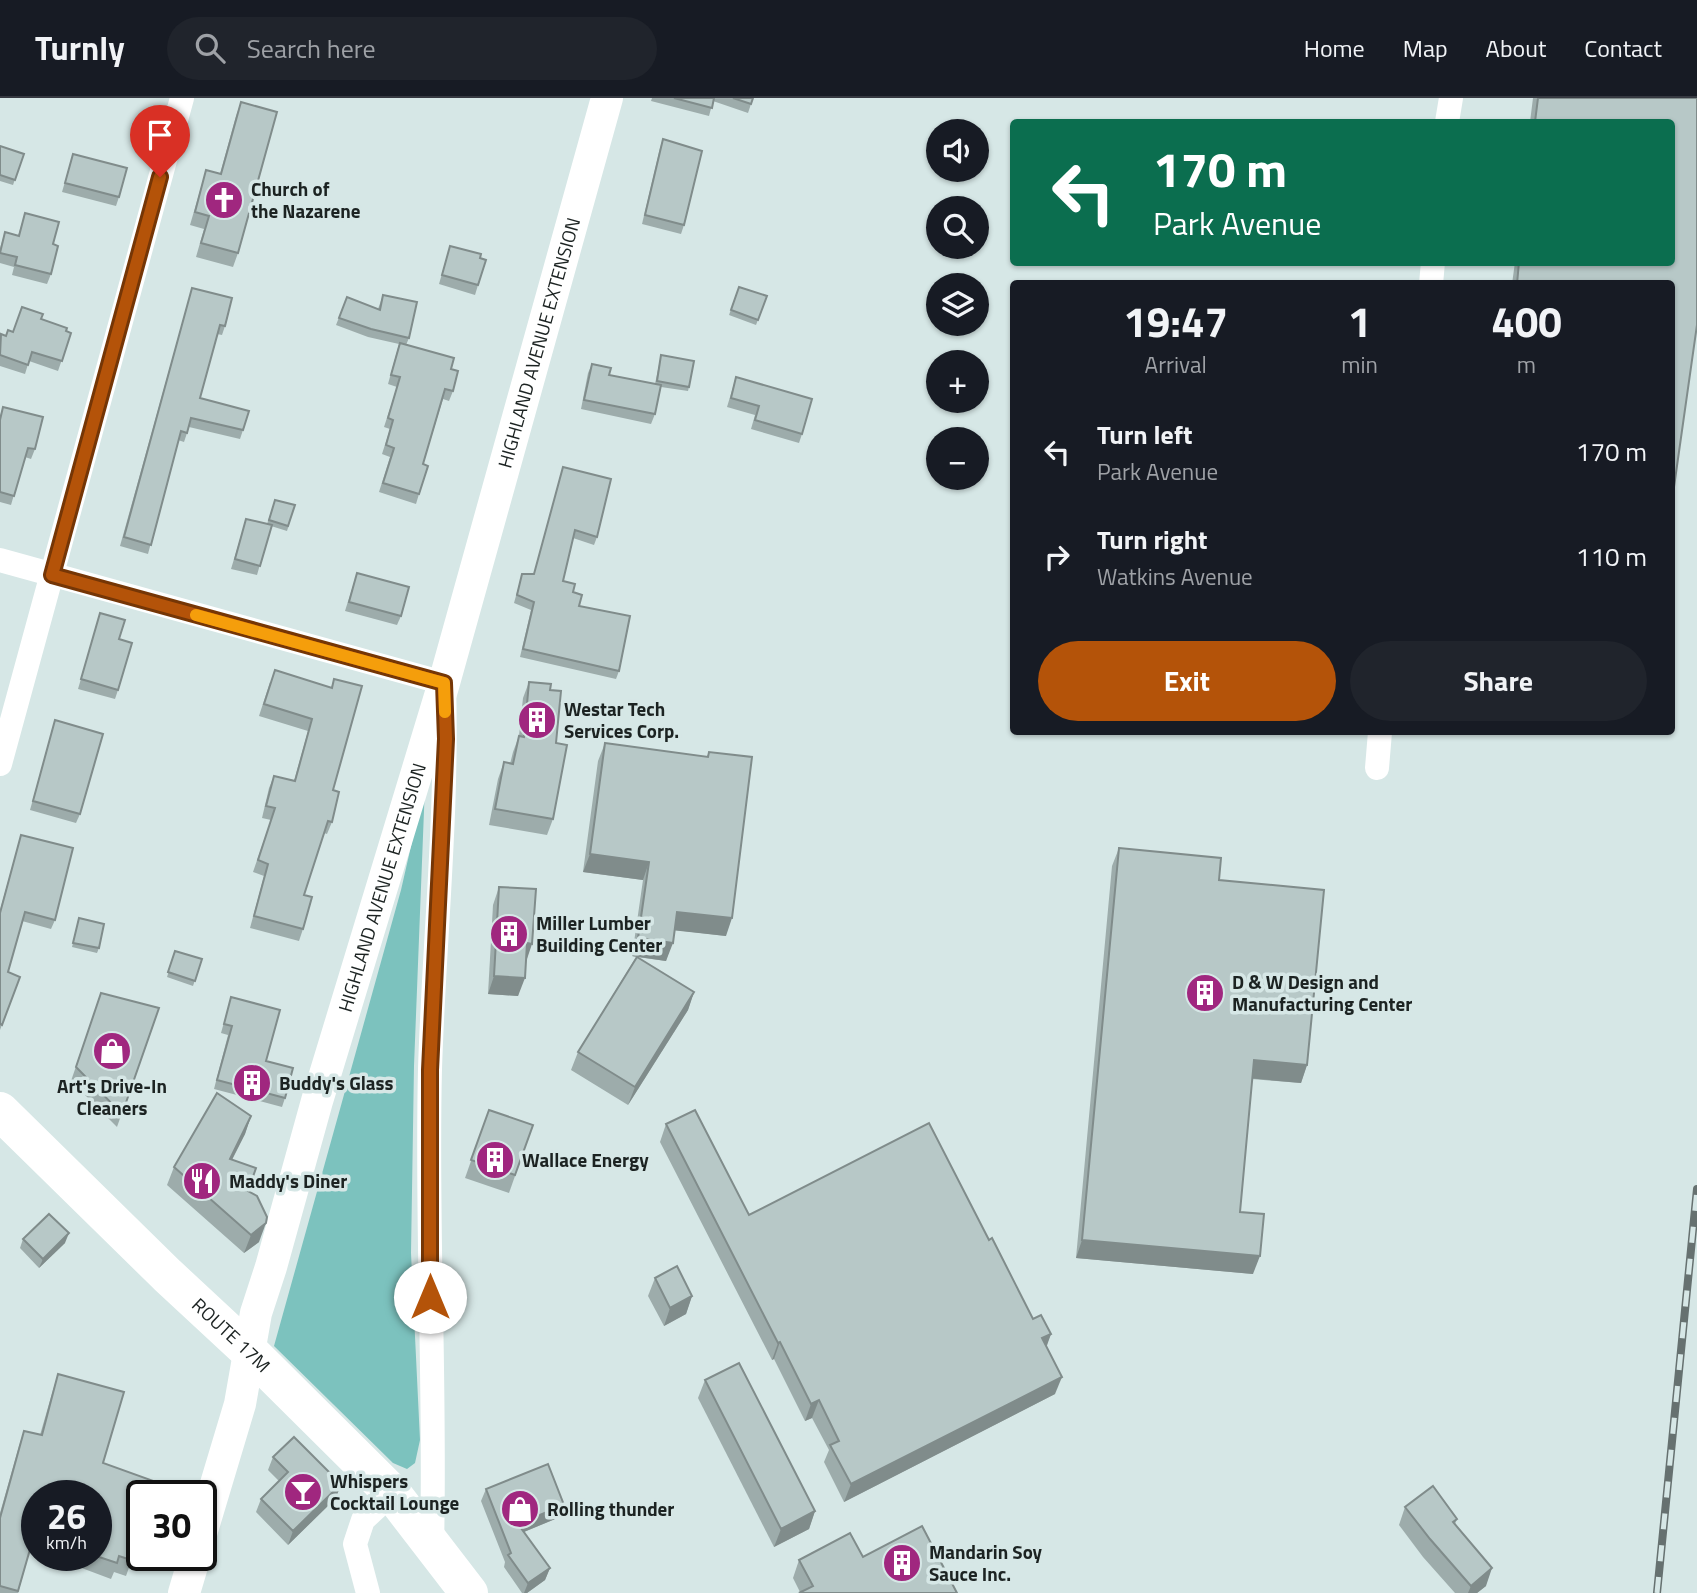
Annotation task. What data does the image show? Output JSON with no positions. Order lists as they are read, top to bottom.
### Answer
{
  "streets": {
    "main road": ["ROUTE 17M"],
    "street": ["HIGHLAND AVENUE EXTENSION"]
  },
  "crossings": [
    ["HIGHLAND AVENUE EXTENSION", "ROUTE 17M"]
  ],
  "places": {
    "church": ["Church of the Nazarene"],
    "building": [
      "Westar Tech Services Corp.",
      "Miller Lumber Building Center",
      "D & W Design and Manufacturing Center",
      "Buddy's Glass",
      "Wallace Energy",
      "Mandarin Soy Sauce Inc."
    ],
    "shop": ["Art's Drive-In Cleaners", "Rolling thunder"],
    "restaurant": ["Maddy's Diner"],
    "bar": ["Whispers Cocktail Lounge"]
  },
  "page": {
    "header": "Turnly",
    "search": "Search here",
    "nav": [
      "Home",
      "Map",
      "About",
      "Contact"
    ],
    "map_buttons": ["+", "−"],
    "turn": ["170 m", "Park Avenue"],
    "eta": [
      "19:47",
      "Arrival",
      "1",
      "min",
      "400",
      "m"
    ],
    "list": [
      {
        "name": "Turn left",
        "note": "Park Avenue",
        "value": "170 m"
      },
      {
        "name": "Turn right",
        "note": "Watkins Avenue",
        "value": "110 m"
      }
    ],
    "buttons": ["Exit", "Share"],
    "speed": "26 km/h",
    "limit": "30"
  }
}
